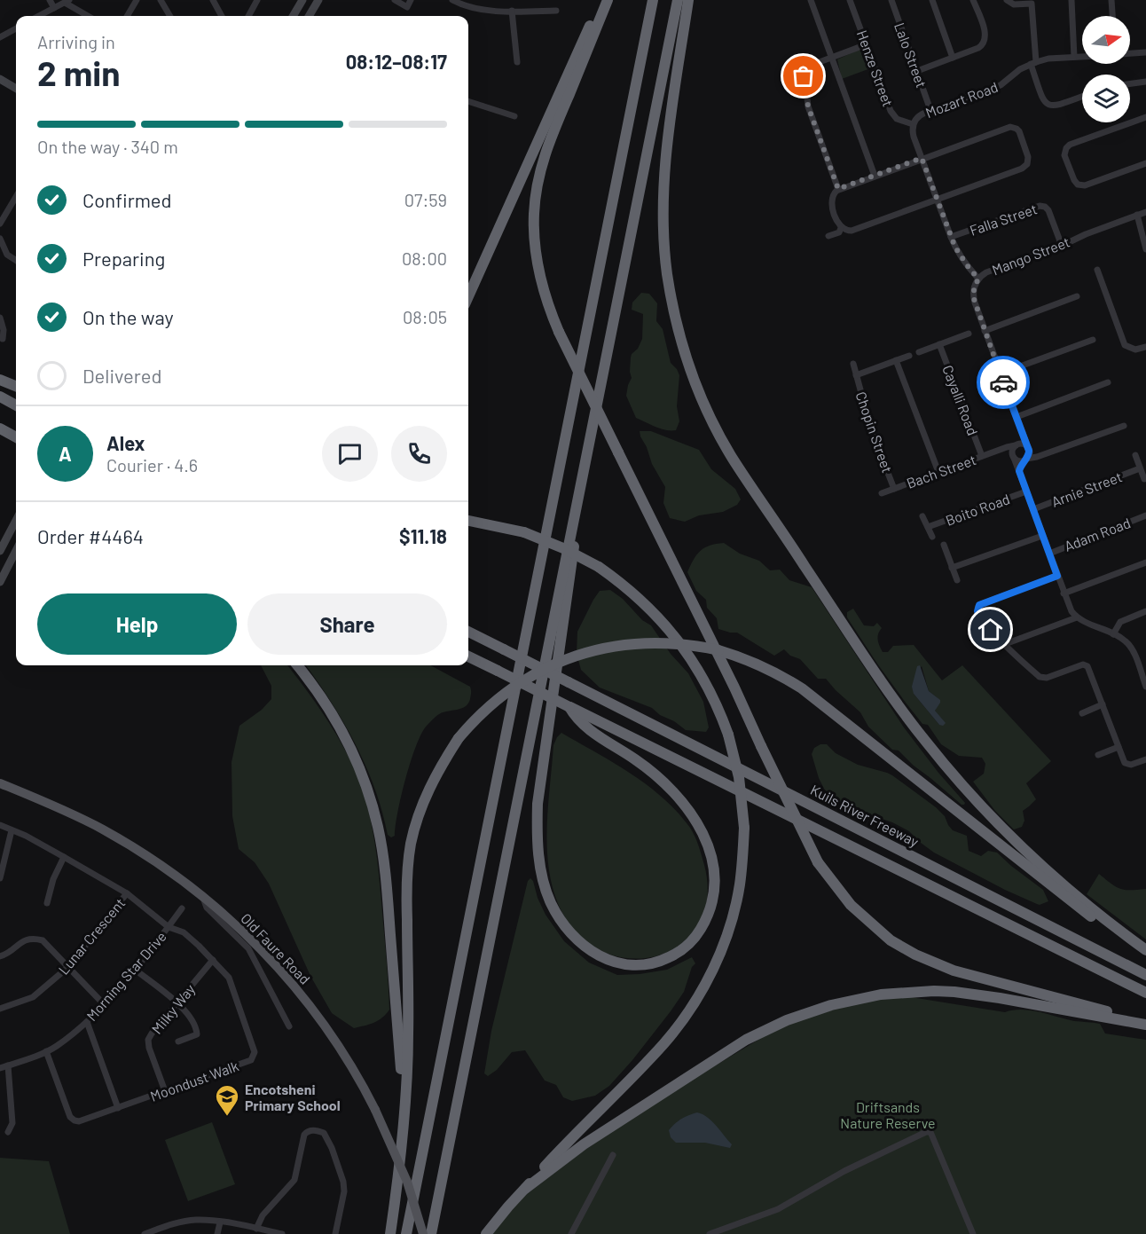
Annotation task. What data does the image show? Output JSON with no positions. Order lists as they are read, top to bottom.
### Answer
{
  "streets": {
    "highway": ["Kuils River Freeway"],
    "main road": ["Old Faure Road"],
    "street": [
      "Lalo Street",
      "Henze Street",
      "Mozart Road",
      "Falla Street",
      "Mango Street",
      "Cayalli Road",
      "Chopin Street",
      "Bach Street",
      "Arnie Street",
      "Boito Road",
      "Adam Road",
      "Lunar Crescent",
      "Morning Star Drive",
      "Milky Way",
      "Moondust Walk"
    ]
  },
  "crossings": [
    ["Lalo Street", "Mozart Road"],
    ["Henze Street", "Mozart Road"],
    ["Mozart Road", "Falla Street"],
    ["Mozart Road", "Mango Street"],
    ["Falla Street", "Mango Street"],
    ["Mango Street", "Bach Street"],
    ["Cayalli Road", "Bach Street"],
    ["Chopin Street", "Bach Street"],
    ["Lunar Crescent", "Moondust Walk"],
    ["Morning Star Drive", "Moondust Walk"],
    ["Milky Way", "Moondust Walk"]
  ],
  "parks": ["Driftsands Nature Reserve"],
  "places": {
    "school or university": ["Encotsheni Primary School"]
  },
  "north": "right",
  "page": {
    "heading": ["2 min", "Arriving in", "08:12–08:17"],
    "panel": [
      "Alex",
      "Courier · 4.6",
      "Order #4464",
      "$11.18"
    ],
    "bar": "On the way · 340 m",
    "list": [
      ["Confirmed", "07:59"],
      ["Preparing", "08:00"],
      ["On the way", "08:05"],
      "Delivered"
    ],
    "round": "A",
    "buttons": ["Help", "Share"]
  }
}
